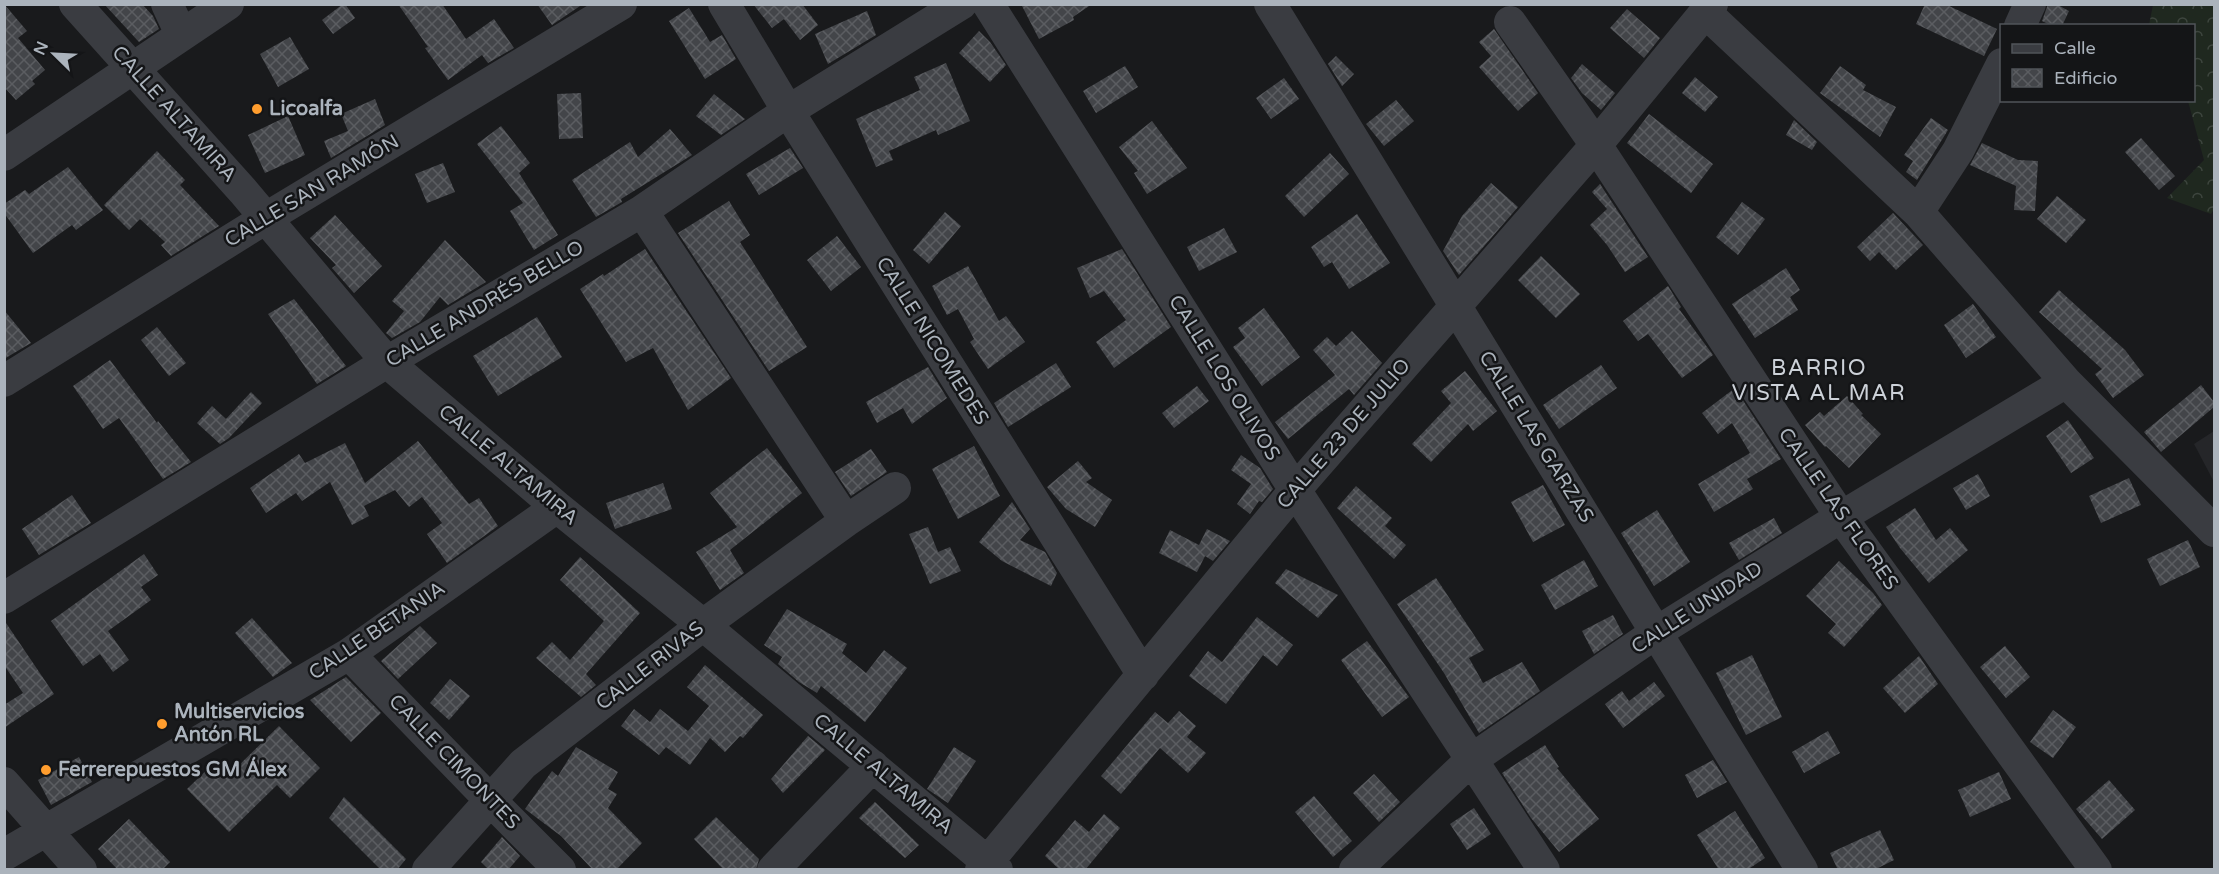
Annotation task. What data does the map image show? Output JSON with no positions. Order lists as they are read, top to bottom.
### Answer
{
  "streets": {
    "street": [
      "CALLE ALTAMIRA",
      "CALLE SAN RAMÓN",
      "CALLE ANDRÉS BELLO",
      "CALLE NICOMEDES",
      "CALLE LOS OLIVOS",
      "CALLE 23 DE JULIO",
      "CALLE LAS GARZAS",
      "CALLE LAS FLORES",
      "CALLE UNIDAD",
      "CALLE BETANIA",
      "CALLE RIVAS",
      "CALLE CIMONTES"
    ]
  },
  "crossings": [
    ["CALLE ALTAMIRA", "CALLE SAN RAMÓN"],
    ["CALLE ALTAMIRA", "CALLE ANDRÉS BELLO"],
    ["CALLE ALTAMIRA", "CALLE 23 DE JULIO"],
    ["CALLE ALTAMIRA", "CALLE BETANIA"],
    ["CALLE ALTAMIRA", "CALLE RIVAS"],
    ["CALLE ANDRÉS BELLO", "CALLE NICOMEDES"],
    ["CALLE NICOMEDES", "CALLE 23 DE JULIO"],
    ["CALLE LOS OLIVOS", "CALLE 23 DE JULIO"],
    ["CALLE LOS OLIVOS", "CALLE UNIDAD"],
    ["CALLE 23 DE JULIO", "CALLE LAS GARZAS"],
    ["CALLE 23 DE JULIO", "CALLE LAS FLORES"],
    ["CALLE LAS GARZAS", "CALLE UNIDAD"],
    ["CALLE LAS FLORES", "CALLE UNIDAD"],
    ["CALLE BETANIA", "CALLE CIMONTES"],
    ["CALLE RIVAS", "CALLE CIMONTES"]
  ],
  "districts": ["BARRIO VISTA AL MAR"],
  "places": ["Licoalfa", "Multiservicios Antón RL", "Ferrerepuestos GM Álex"],
  "legend": ["Calle", "Edificio"],
  "north": "top left"
}
